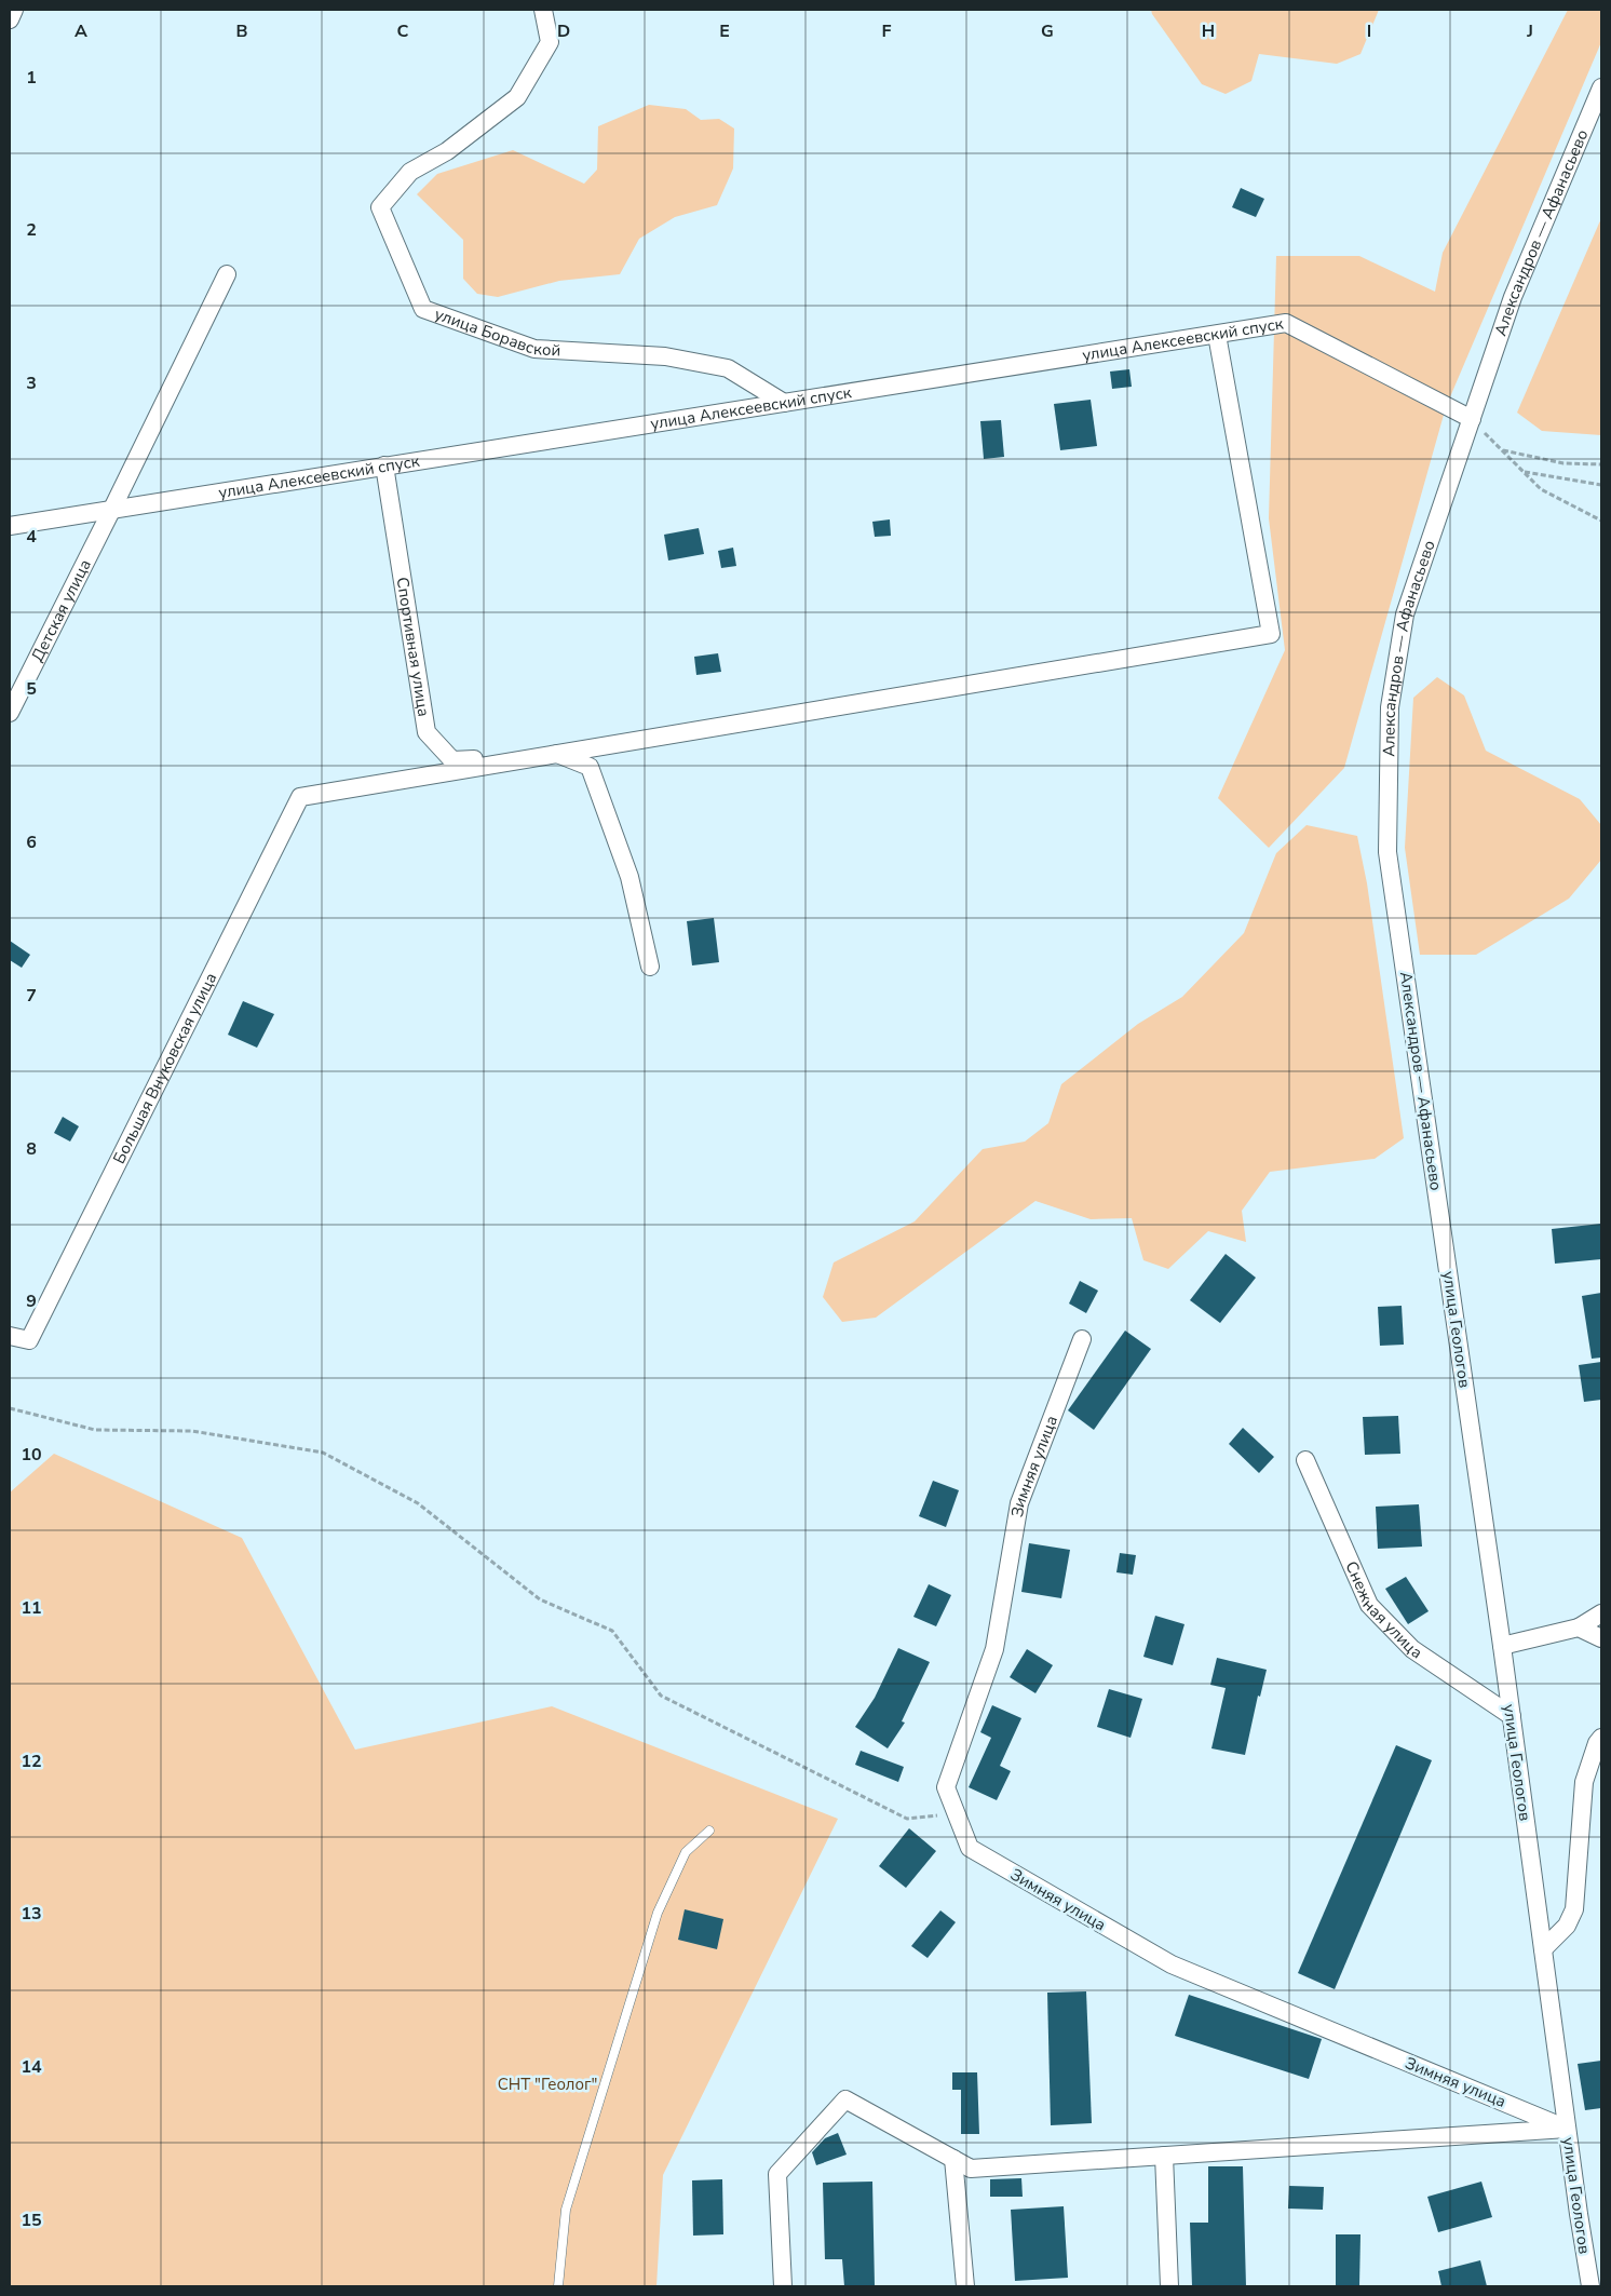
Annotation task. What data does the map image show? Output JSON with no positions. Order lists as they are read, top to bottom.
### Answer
{
  "streets": {
    "street": [
      "Александров — Афанасьево",
      "улица Боравской",
      "улица Алексеевский спуск",
      "Детская улица",
      "Спортивная улица",
      "Большая Внуковская улица",
      "улица Геологов",
      "Зимняя улица",
      "Снежная улица"
    ]
  },
  "crossings": [
    ["Александров — Афанасьево", "улица Алексеевский спуск"],
    ["Александров — Афанасьево", "улица Геологов"],
    ["улица Боравской", "улица Алексеевский спуск"],
    ["улица Алексеевский спуск", "Детская улица"],
    ["улица Алексеевский спуск", "Спортивная улица"],
    ["Спортивная улица", "Большая Внуковская улица"],
    ["улица Геологов", "Зимняя улица"],
    ["улица Геологов", "Снежная улица"]
  ],
  "parks": ["СНТ \"Геолог\""],
  "grid": {
    "columns": [
      "A",
      "B",
      "C",
      "D",
      "E",
      "F",
      "G",
      "H",
      "I",
      "J"
    ],
    "rows": [
      "1",
      "2",
      "3",
      "4",
      "5",
      "6",
      "7",
      "8",
      "9",
      "10",
      "11",
      "12",
      "13",
      "14",
      "15"
    ]
  }
}
